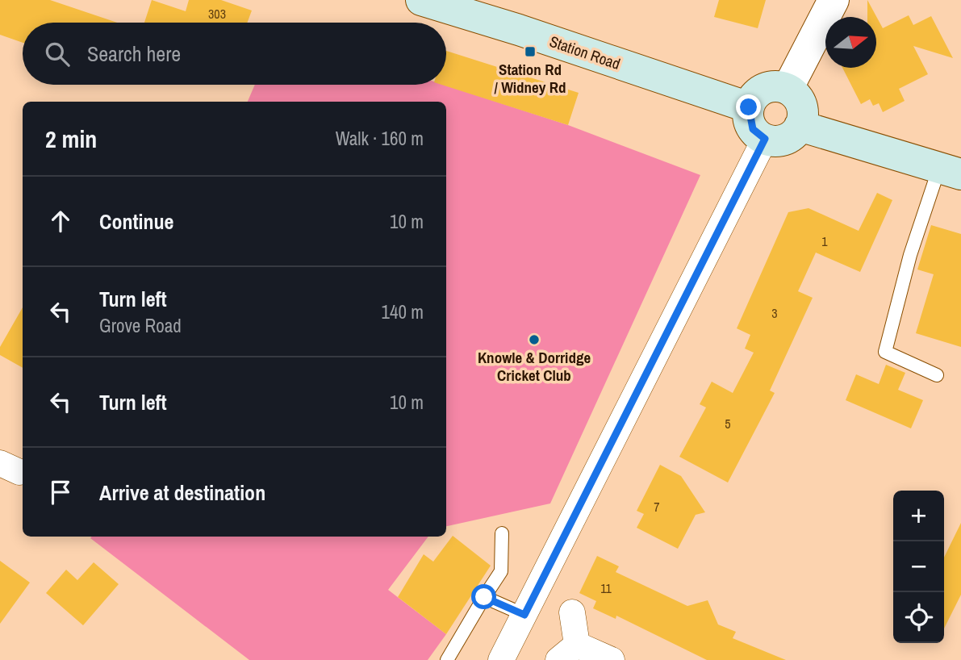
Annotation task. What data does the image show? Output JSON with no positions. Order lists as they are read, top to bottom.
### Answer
{
  "streets": {
    "main road": ["Station Road"]
  },
  "places": {
    "transit": ["Station Rd / Widney Rd"],
    "other": ["Knowle & Dorridge Cricket Club"]
  },
  "house_numbers": [
    "303",
    "1",
    "3",
    "5",
    "7",
    "11"
  ],
  "north": "right",
  "page": {
    "search": "Search here",
    "heading": ["2 min", "Walk · 160 m"],
    "list": [
      ["Continue", "10 m"],
      ["Turn left", "Grove Road", "140 m"],
      ["Turn left", "10 m"],
      "Arrive at destination"
    ],
    "map_buttons": ["+", "−"]
  }
}
